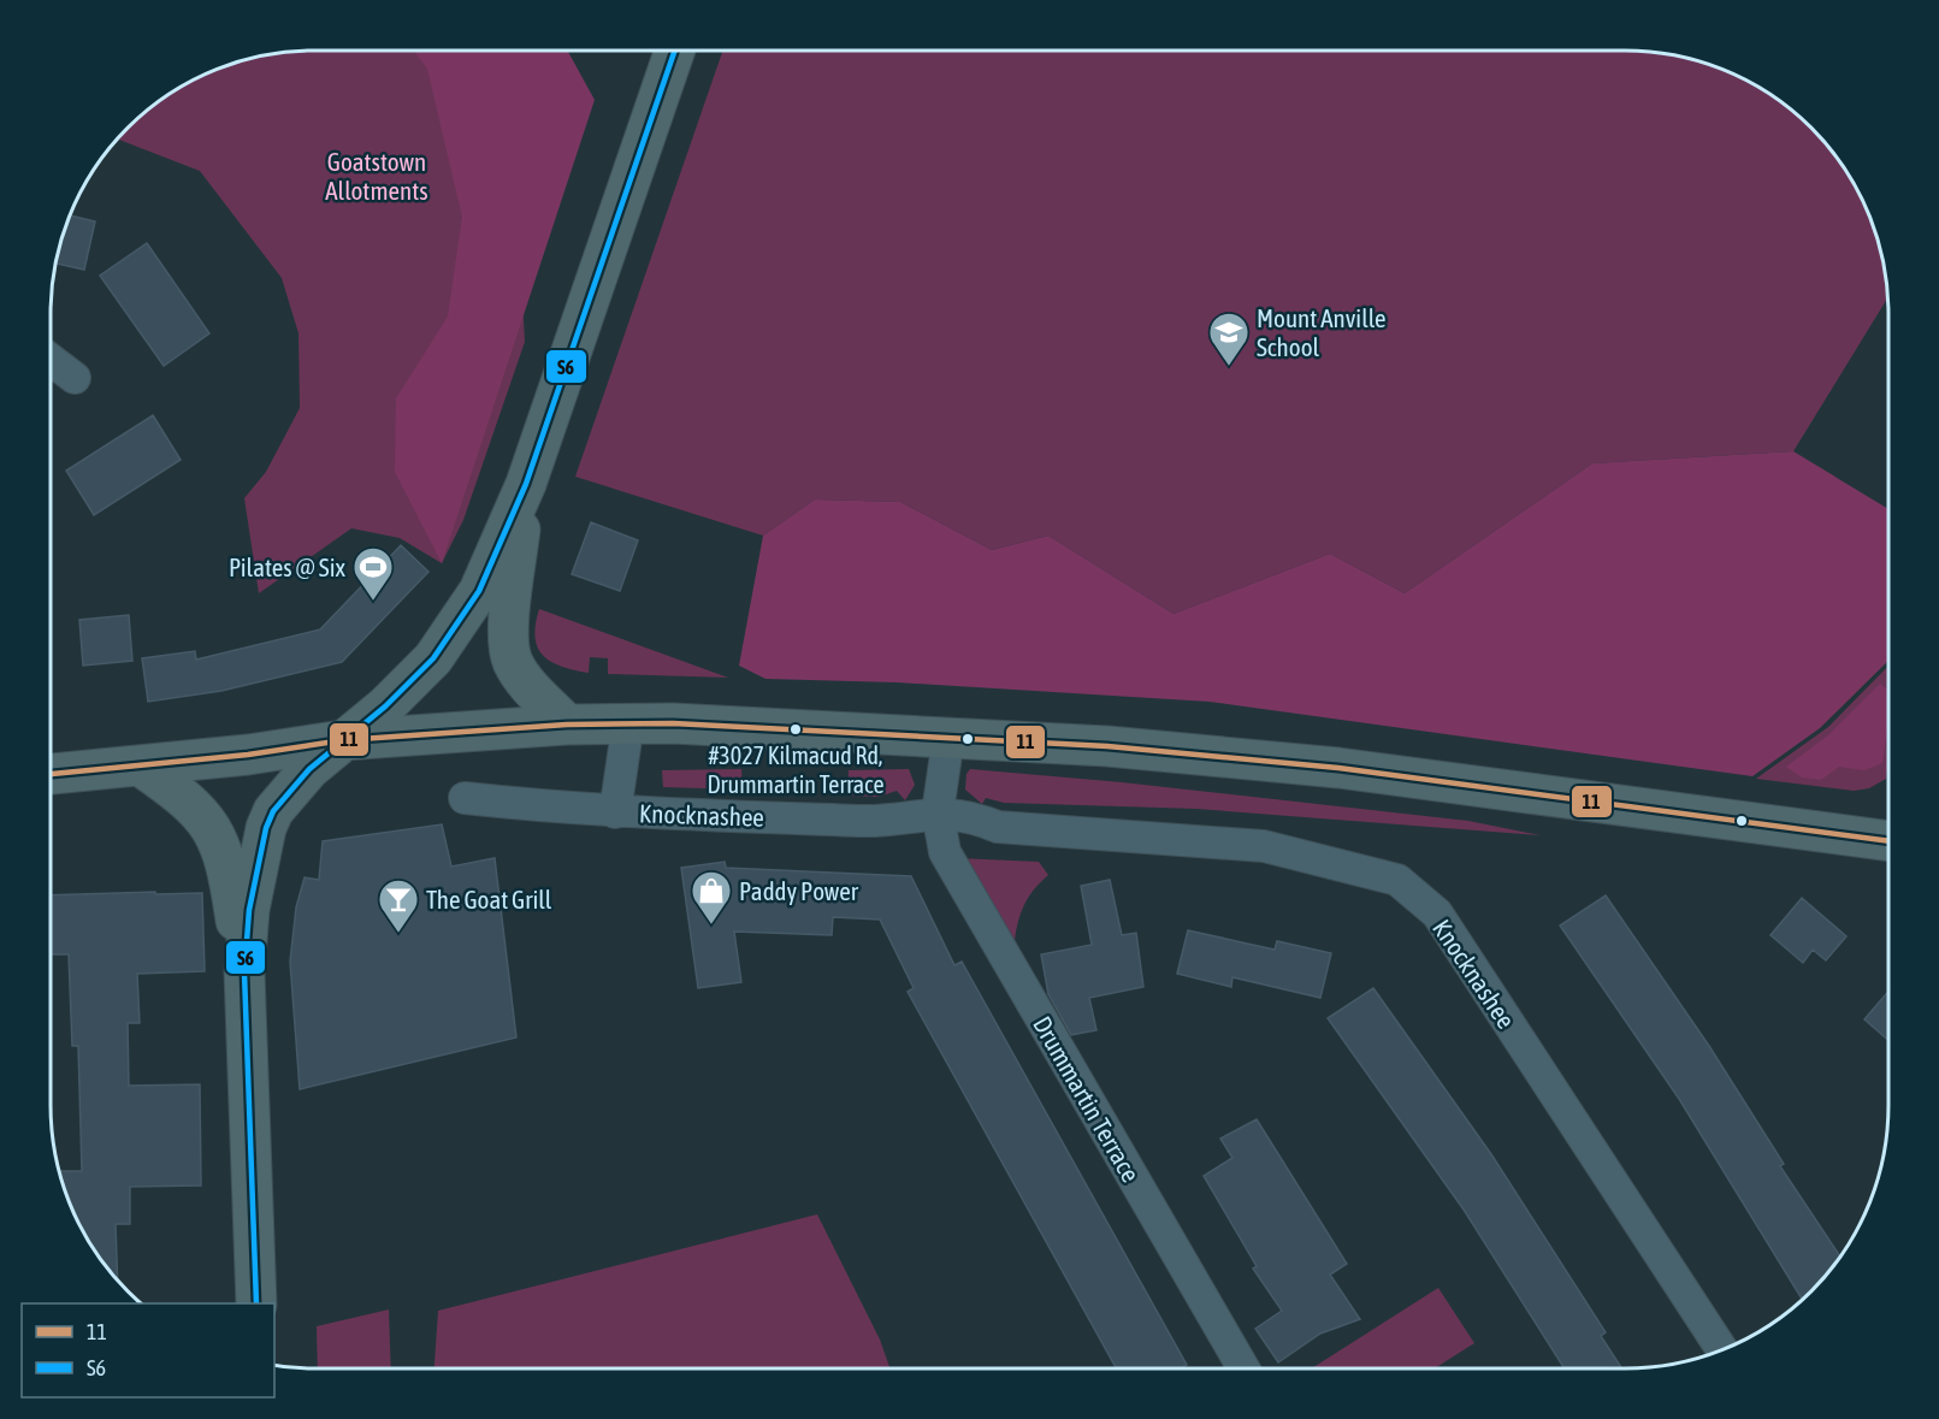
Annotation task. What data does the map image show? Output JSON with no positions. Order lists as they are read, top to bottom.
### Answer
{
  "streets": {
    "street": ["Knocknashee", "Drummartin Terrace"]
  },
  "crossings": [
    ["Knocknashee", "Drummartin Terrace"]
  ],
  "parks": ["Goatstown Allotments"],
  "places": {
    "school or university": ["Mount Anville School"],
    "sports": ["Pilates @ Six"],
    "other": ["#3027 Kilmacud Rd, Drummartin Terrace"],
    "shop": ["Paddy Power"],
    "bar": ["The Goat Grill"]
  },
  "lines": ["transit line S6", "transit line 11"],
  "legend": ["11", "S6"]
}
